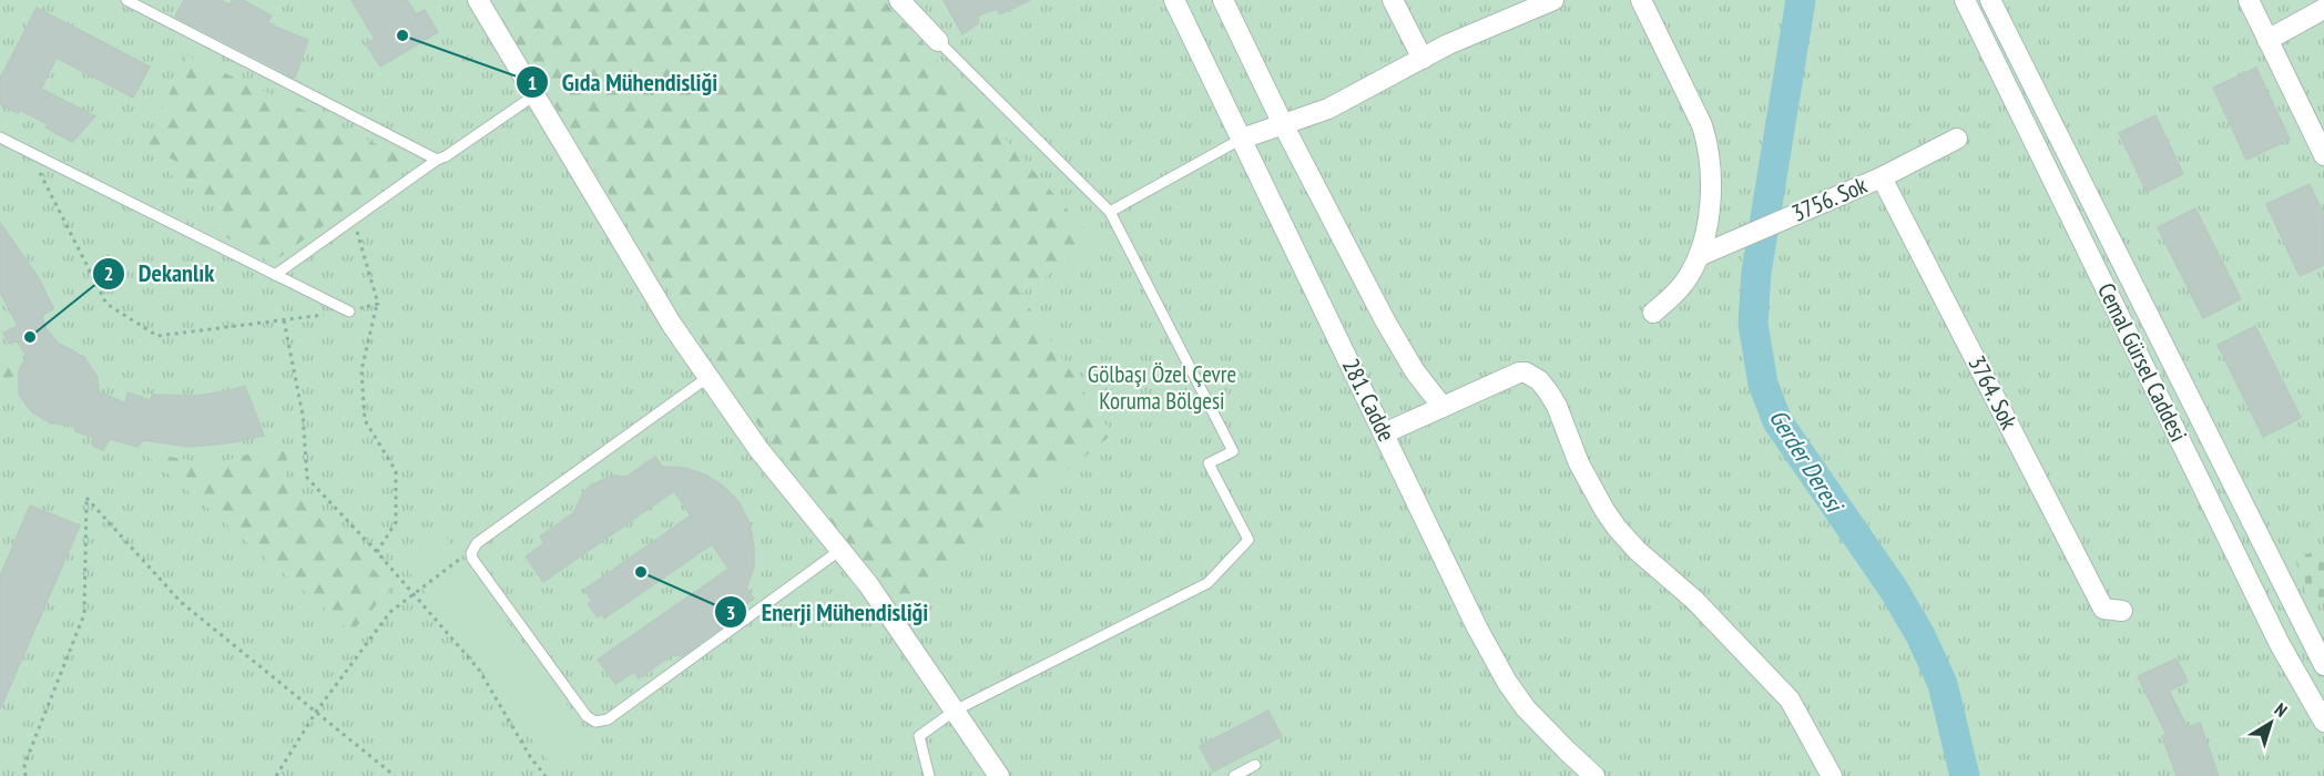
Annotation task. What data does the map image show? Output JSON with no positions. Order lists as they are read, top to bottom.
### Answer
{
  "streets": {
    "street": [
      "3756. Sok",
      "Cemal Gürsel Caddesi",
      "3764. Sok",
      "281. Cadde"
    ]
  },
  "crossings": [
    ["3756. Sok", "3764. Sok"]
  ],
  "water": ["Gerder Deresi"],
  "parks": ["Gölbaşı Özel Çevre Koruma Bölgesi"],
  "places": ["Gıda Mühendisliği", "Dekanlık", "Enerji Mühendisliği"],
  "north": "top right"
}
